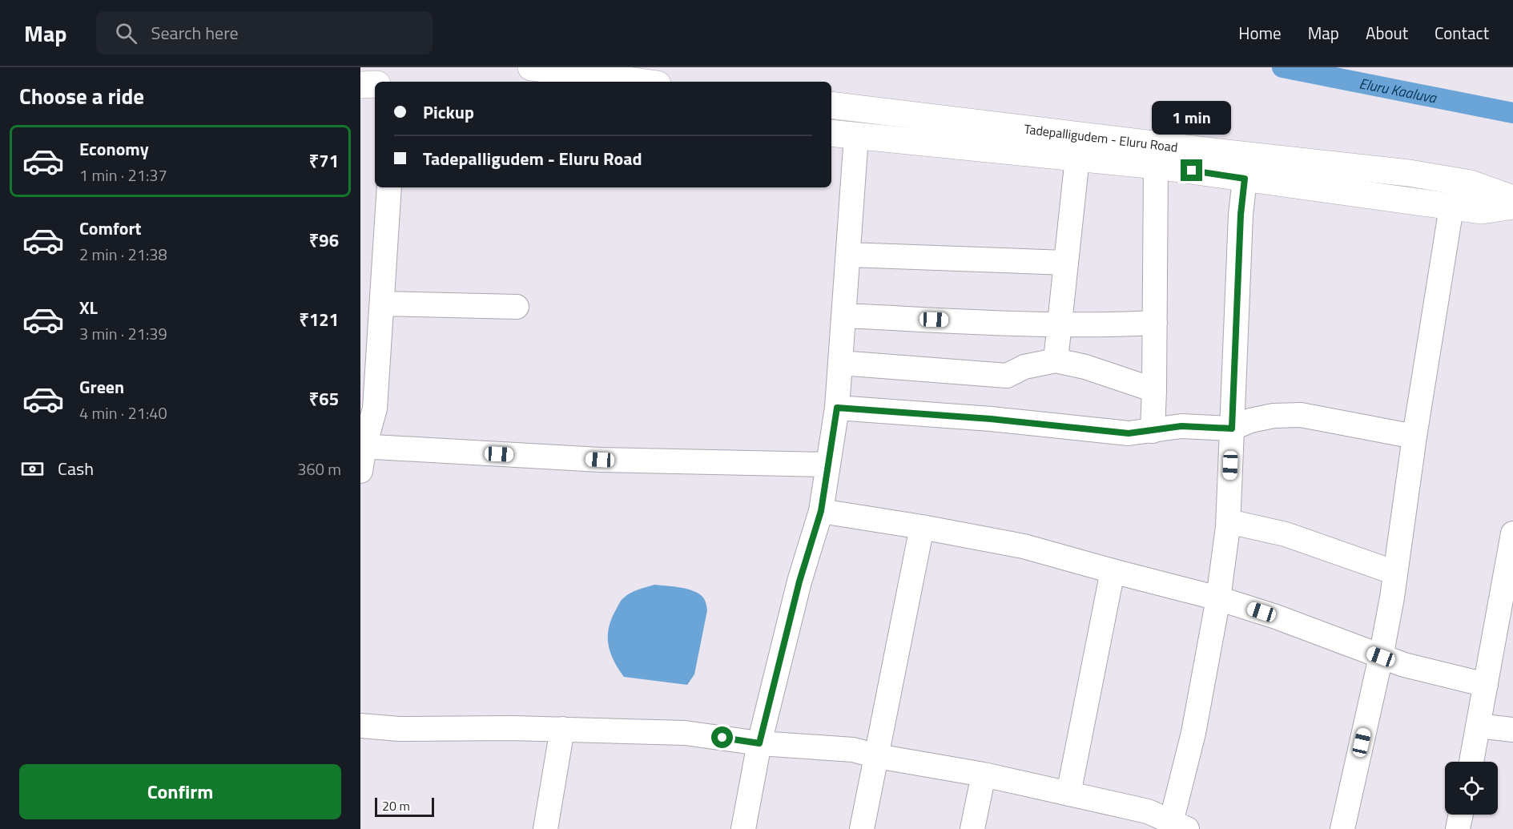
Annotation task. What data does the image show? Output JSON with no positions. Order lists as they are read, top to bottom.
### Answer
{
  "streets": {
    "main road": ["Tadepalligudem - Eluru Road"]
  },
  "water": ["Eluru Kaaluva"],
  "scale_bar": "20 m",
  "page": {
    "header": "Map",
    "search": "Search here",
    "nav": [
      "Home",
      "Map",
      "About",
      "Contact"
    ],
    "heading": "Choose a ride",
    "banner": ["Pickup", "Tadepalligudem - Eluru Road"],
    "bubble": "1 min",
    "list": [
      {
        "name": "Economy",
        "note": "1 min · 21:37",
        "value": "₹71"
      },
      {
        "name": "Comfort",
        "note": "2 min · 21:38",
        "value": "₹96"
      },
      {
        "name": "XL",
        "note": "3 min · 21:39",
        "value": "₹121"
      },
      {
        "name": "Green",
        "note": "4 min · 21:40",
        "value": "₹65"
      }
    ],
    "pay": ["Cash", "360 m"],
    "buttons": "Confirm",
    "scale": "20 m"
  }
}
